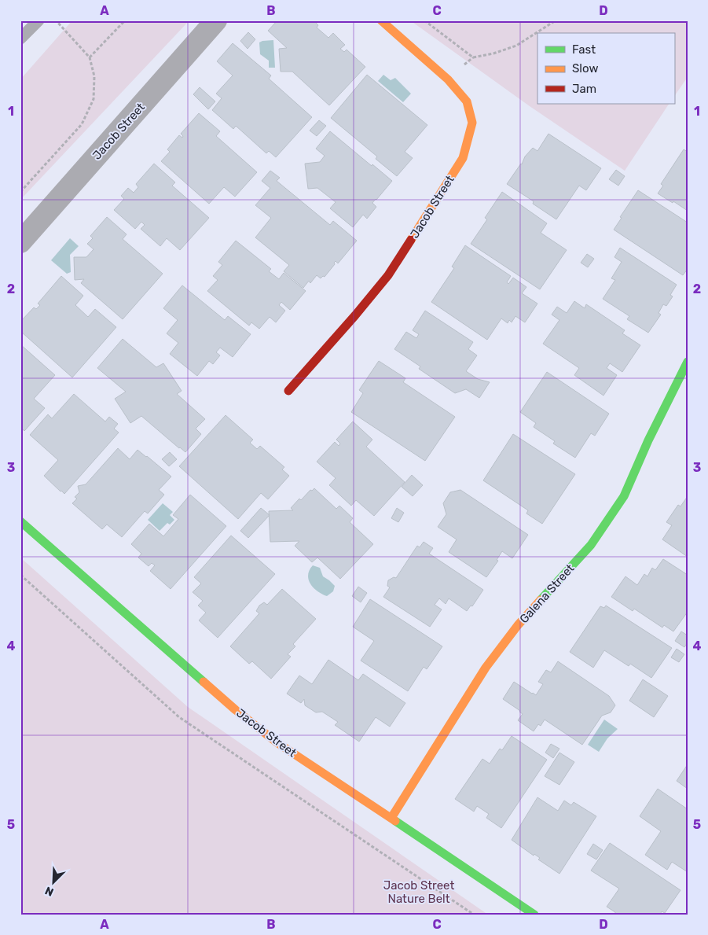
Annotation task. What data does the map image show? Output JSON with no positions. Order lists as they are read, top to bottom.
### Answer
{
  "streets": {
    "street": ["Jacob Street", "Galena Street"]
  },
  "crossings": [
    ["Jacob Street", "Galena Street"]
  ],
  "parks": ["Jacob Street Nature Belt"],
  "legend": ["Fast", "Slow", "Jam"],
  "north": "bottom left",
  "grid": {
    "columns": [
      "A",
      "B",
      "C",
      "D"
    ],
    "rows": [
      "1",
      "2",
      "3",
      "4",
      "5"
    ]
  }
}
